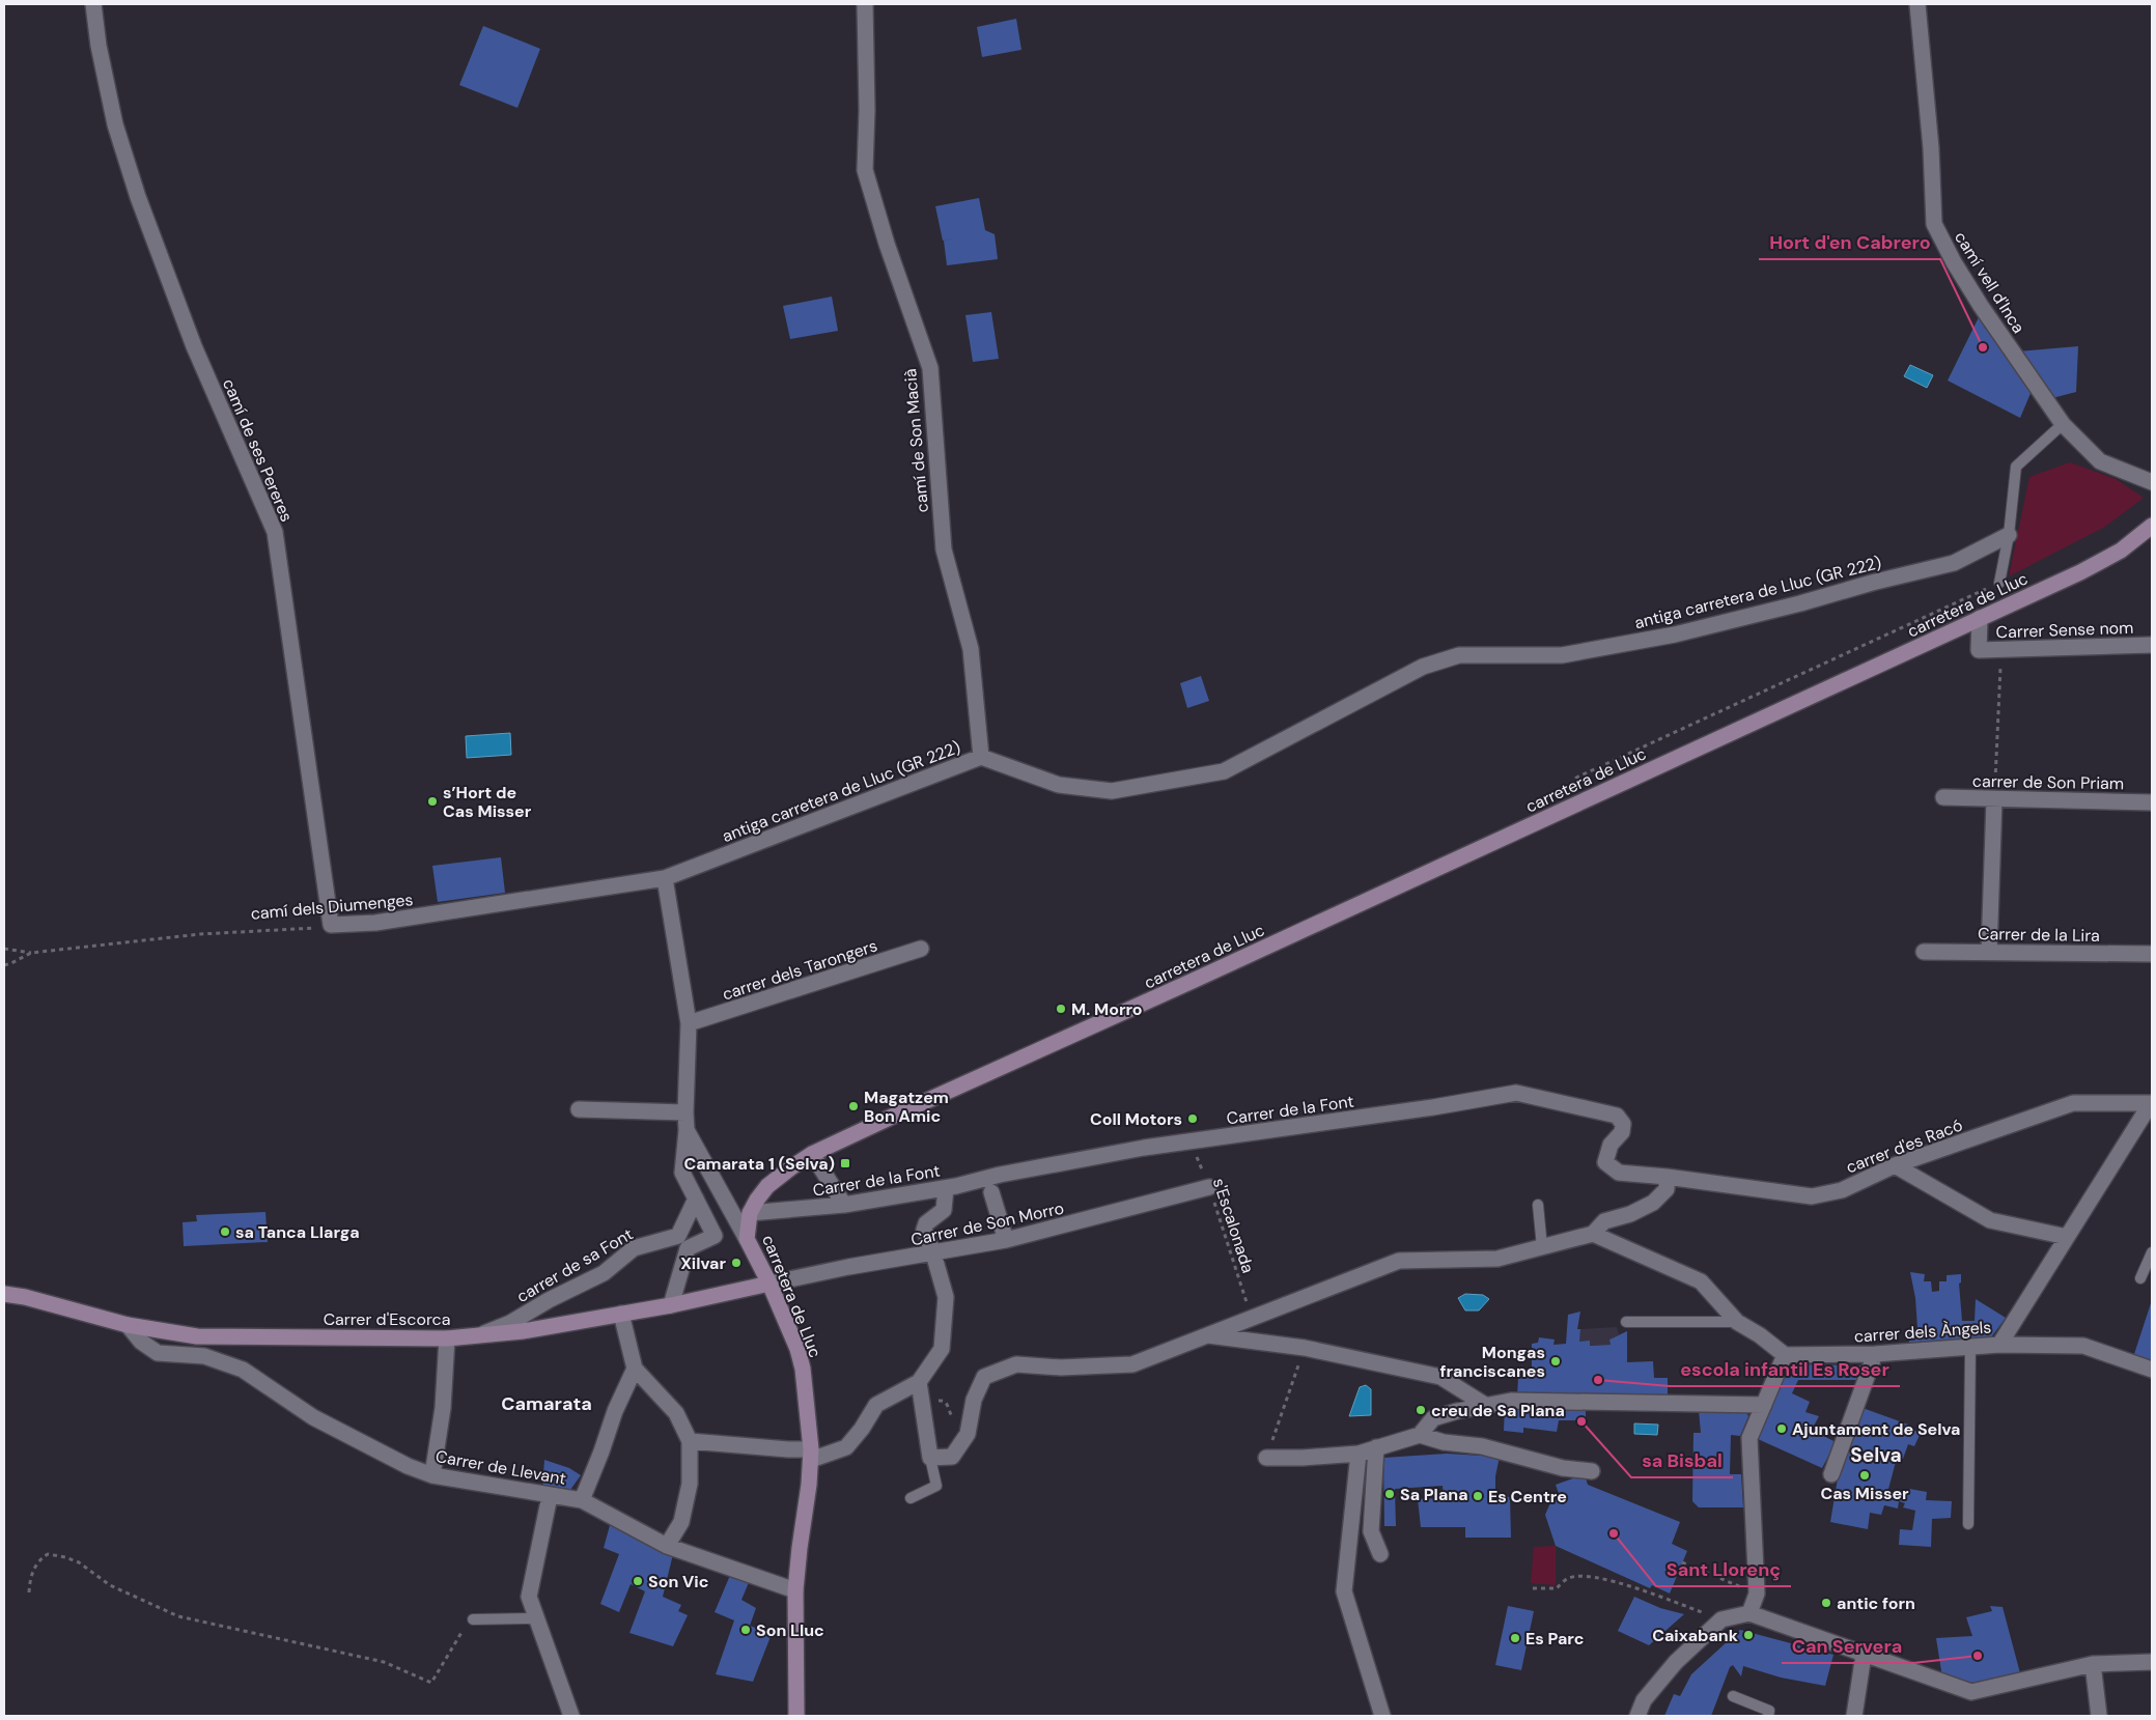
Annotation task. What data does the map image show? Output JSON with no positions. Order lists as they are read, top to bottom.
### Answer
{
  "streets": {
    "main road": ["carretera de Lluc", "Carrer d'Escorca"],
    "street": [
      "camí vell d'Inca",
      "camí de Son Macià",
      "camí de ses Pereres",
      "antiga carretera de Lluc (GR 222)",
      "Carrer Sense nom",
      "carrer de Son Priam",
      "camí dels Diumenges",
      "Carrer de la Lira",
      "carrer dels Tarongers",
      "Carrer de la Font",
      "carrer d'es Racó",
      "Carrer de Son Morro",
      "carrer de sa Font",
      "carrer dels Àngels",
      "Carrer de Llevant"
    ],
    "path": ["s'Escalonada"]
  },
  "crossings": [
    ["camí de Son Macià", "antiga carretera de Lluc (GR 222)"],
    ["camí de ses Pereres", "camí dels Diumenges"],
    ["antiga carretera de Lluc (GR 222)", "camí dels Diumenges"],
    ["carretera de Lluc", "Carrer Sense nom"],
    ["carretera de Lluc", "Carrer de la Font"],
    ["carretera de Lluc", "Carrer de Son Morro"],
    ["carretera de Lluc", "Carrer d'Escorca"],
    ["carretera de Lluc", "Carrer de Llevant"],
    ["Carrer de la Font", "carrer d'es Racó"],
    ["Carrer de la Font", "s'Escalonada"],
    ["carrer d'es Racó", "carrer dels Àngels"],
    ["Carrer de Son Morro", "s'Escalonada"],
    ["Carrer de Son Morro", "Carrer d'Escorca"],
    ["carrer de sa Font", "Carrer d'Escorca"],
    ["Carrer d'Escorca", "Carrer de Llevant"]
  ],
  "districts": ["Camarata", "Selva"],
  "places": {
    "other": [
      "Hort d'en Cabrero",
      "s’Hort de Cas Misser",
      "M. Morro",
      "Magatzem Bon Amic",
      "Coll Motors",
      "sa Tanca Llarga",
      "Xilvar",
      "Mongas franciscanes",
      "escola infantil Es Roser",
      "creu de Sa Plana",
      "sa Bisbal",
      "Ajuntament de Selva",
      "Cas Misser",
      "Sa Plana",
      "Es Centre",
      "Sant Llorenç",
      "Son Vic",
      "antic forn",
      "Son Lluc",
      "Caixabank",
      "Es Parc",
      "Can Servera"
    ],
    "transit": ["Camarata 1 (Selva)"]
  }
}
